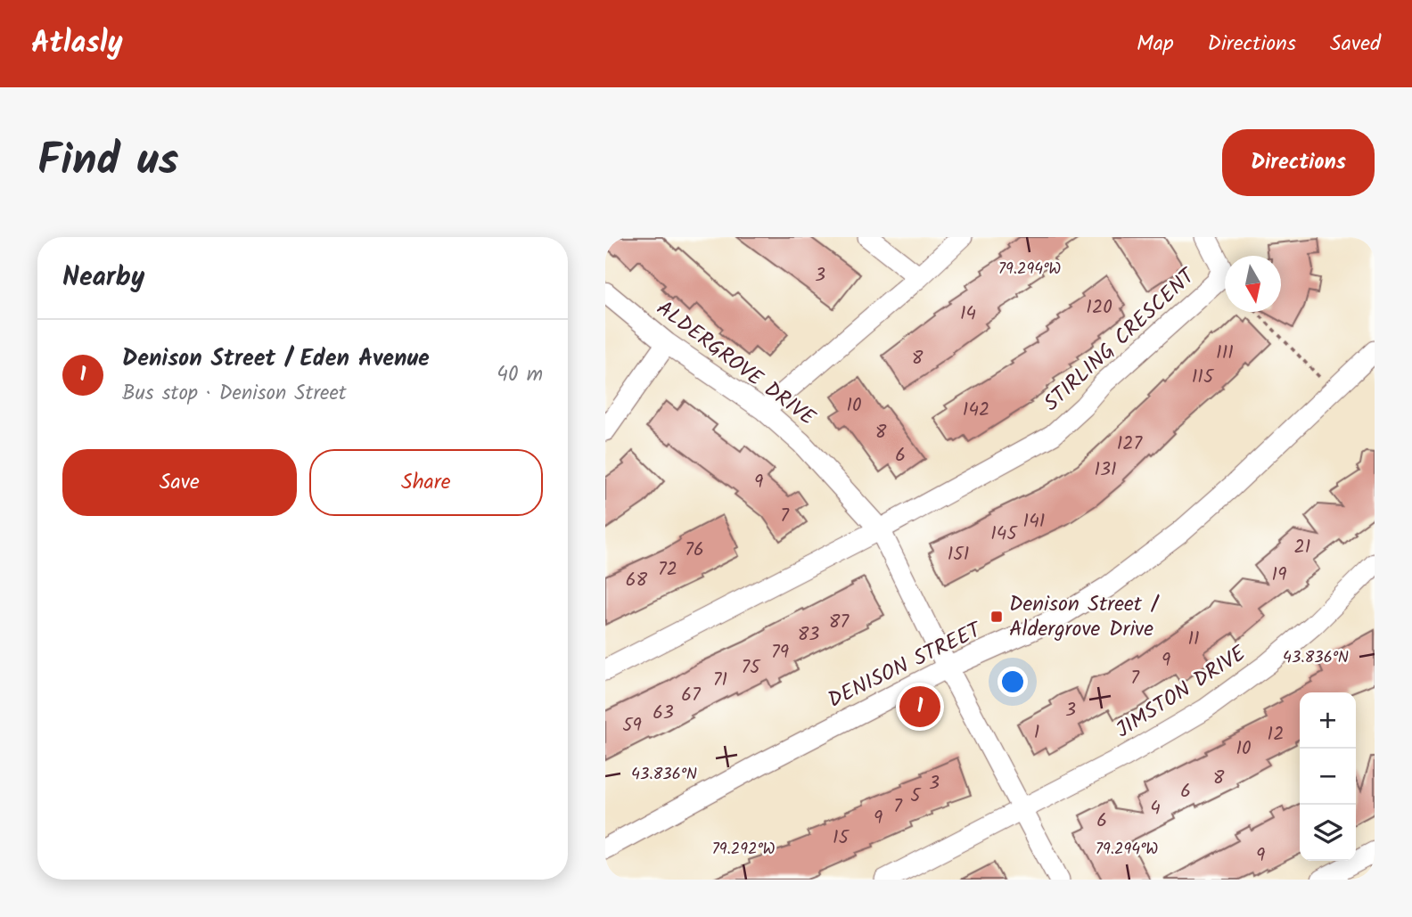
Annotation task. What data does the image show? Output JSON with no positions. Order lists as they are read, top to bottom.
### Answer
{
  "streets": {
    "street": [
      "STIRLING CRESCENT",
      "ALDERGROVE DRIVE",
      "DENISON STREET",
      "JIMSTON DRIVE"
    ]
  },
  "crossings": [
    ["STIRLING CRESCENT", "ALDERGROVE DRIVE"],
    ["ALDERGROVE DRIVE", "DENISON STREET"],
    ["ALDERGROVE DRIVE", "JIMSTON DRIVE"]
  ],
  "places": {
    "transit": ["Denison Street / Aldergrove Drive"]
  },
  "house_numbers": [
    "3",
    "120",
    "14",
    "111",
    "8",
    "115",
    "10",
    "142",
    "8",
    "127",
    "6",
    "131",
    "9",
    "7",
    "141",
    "145",
    "21",
    "76",
    "151",
    "72",
    "19",
    "68",
    "87",
    "83",
    "11",
    "79",
    "9",
    "75",
    "7",
    "71",
    "67",
    "3",
    "63",
    "59",
    "1",
    "12",
    "10",
    "8",
    "3",
    "6",
    "5",
    "7",
    "4",
    "9",
    "6",
    "15",
    "9"
  ],
  "north": "bottom",
  "page": {
    "header": "Atlasly",
    "nav": ["Map", "Directions", "Saved"],
    "title": "Find us",
    "buttons": [
      "Directions",
      ["Save", "Share"]
    ],
    "heading": "Nearby",
    "list": [
      {
        "mark": "1",
        "name": "Denison Street / Eden Avenue",
        "note": "Bus stop · Denison Street",
        "value": "40 m"
      }
    ],
    "pins": "1",
    "map_buttons": ["+", "−"]
  },
  "coordinates": ["79.294°W", "43.836°N", "79.292°W"]
}
